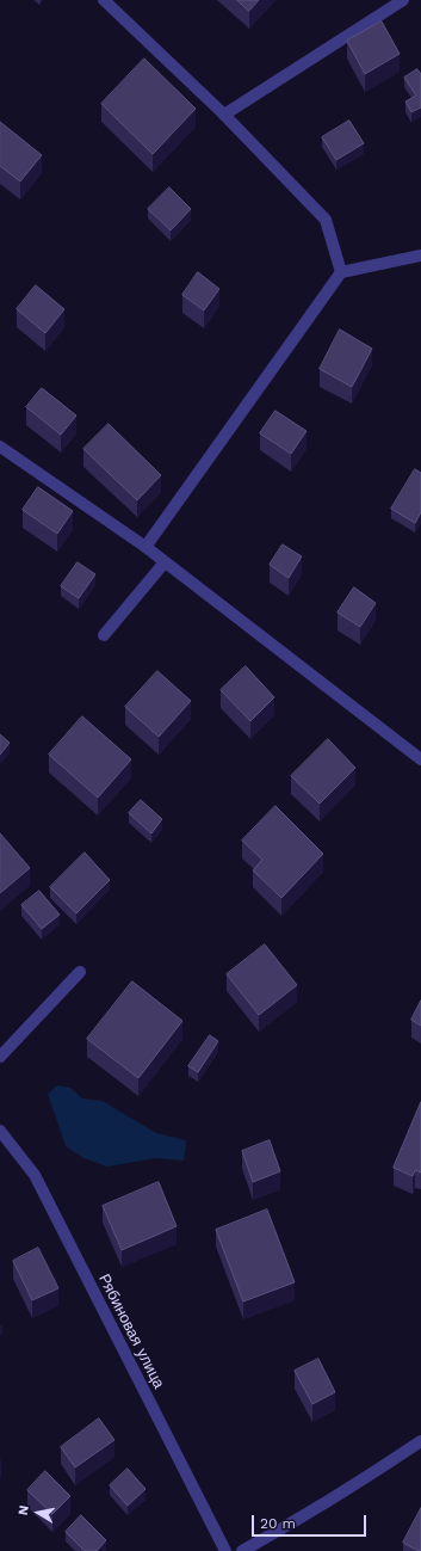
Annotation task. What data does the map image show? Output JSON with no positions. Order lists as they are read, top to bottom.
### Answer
{
  "streets": {
    "street": ["Рябиновая улица"]
  },
  "scale_bar": "20 m",
  "north": "left"
}
